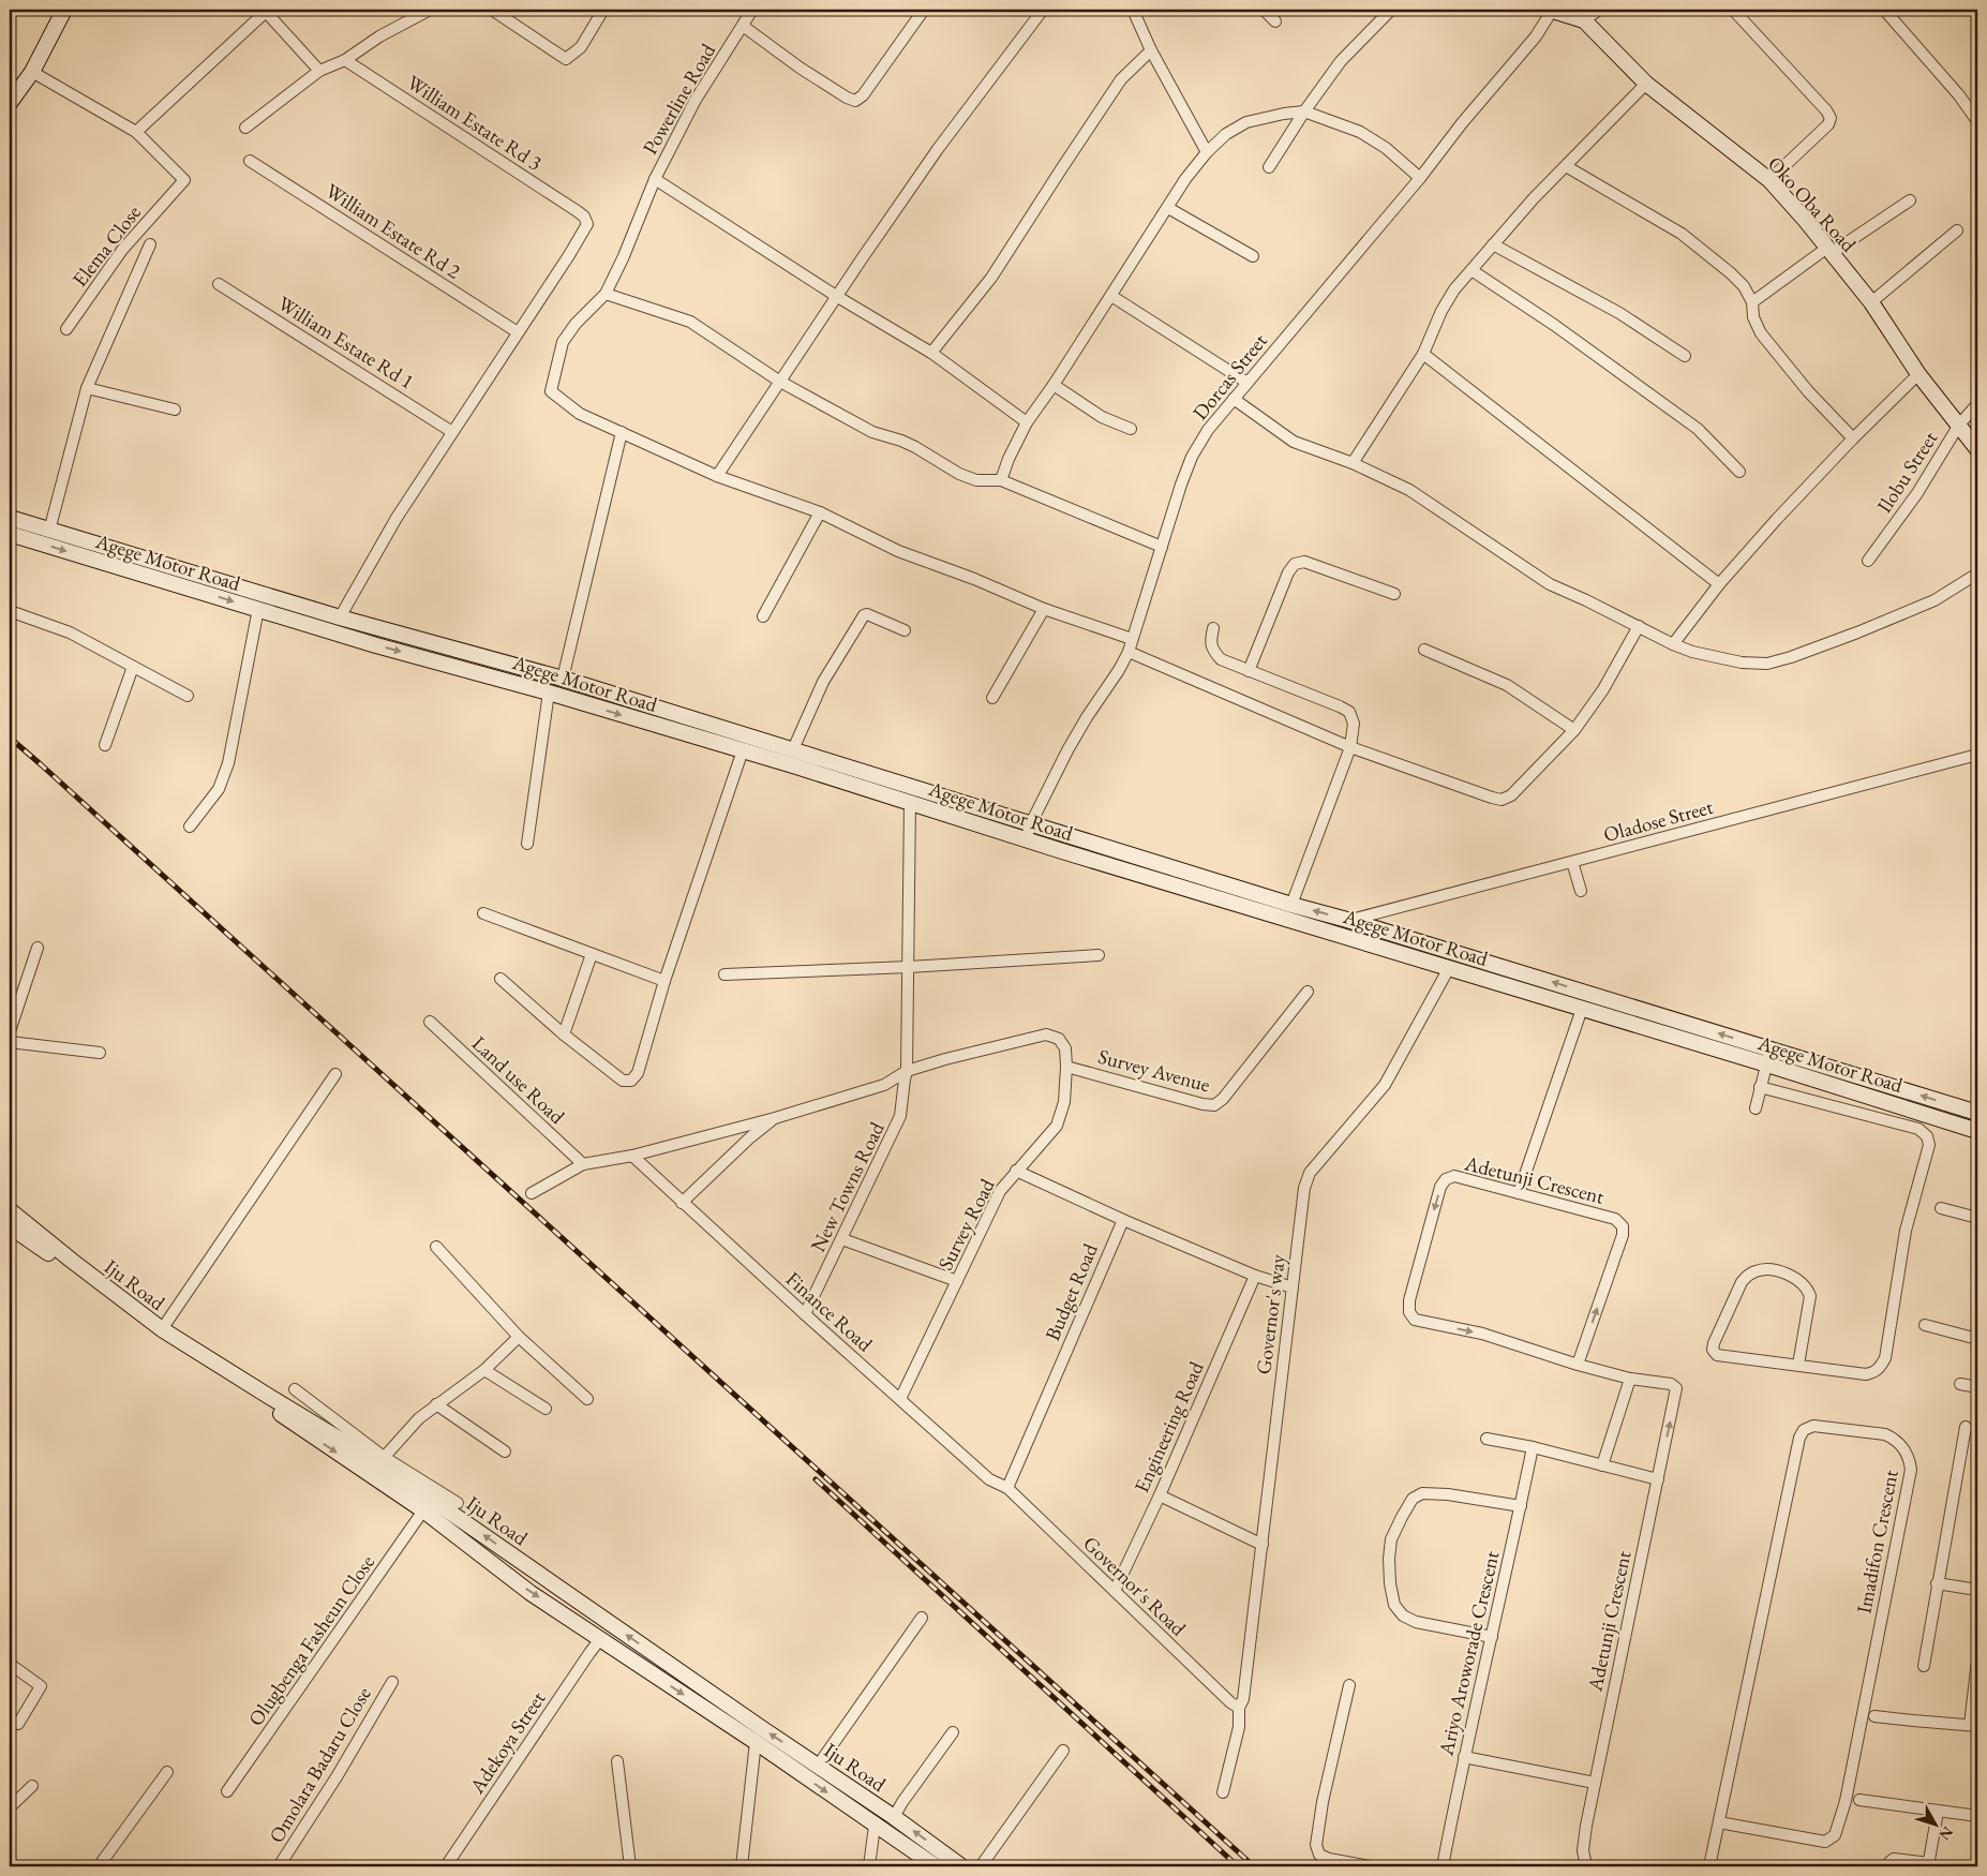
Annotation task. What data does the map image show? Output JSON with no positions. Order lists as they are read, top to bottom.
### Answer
{
  "streets": {
    "main road": ["Oko Oba Road", "Agege Motor Road", "Iju Road"],
    "street": [
      "Powerline Road",
      "William Estate Rd 3",
      "William Estate Rd 2",
      "Elema Close",
      "William Estate Rd 1",
      "Dorcas Street",
      "Ilobu Street",
      "Oladose Street",
      "Survey Avenue",
      "Land use Road",
      "Adetunji Crescent",
      "New Towns Road",
      "Survey Road",
      "Budget Road",
      "Finance Road",
      "Governor's way",
      "Engineering Road",
      "Imadifon Crescent",
      "Governor's Road",
      "Olugbenga Fasheun Close",
      "Ariyo Aroworade Crescent",
      "Adekoya Street",
      "Omolara Badaru Close"
    ]
  },
  "crossings": [
    ["William Estate Rd 3", "William Estate Rd 2"],
    ["Oko Oba Road", "Dorcas Street"],
    ["Oko Oba Road", "Ilobu Street"],
    ["Dorcas Street", "Agege Motor Road"],
    ["Agege Motor Road", "Oladose Street"],
    ["Agege Motor Road", "New Towns Road"],
    ["Agege Motor Road", "Governor's way"],
    ["Survey Avenue", "Survey Road"],
    ["New Towns Road", "Survey Road"],
    ["New Towns Road", "Finance Road"],
    ["Survey Road", "Finance Road"],
    ["Iju Road", "Olugbenga Fasheun Close"],
    ["Iju Road", "Adekoya Street"],
    ["Budget Road", "Finance Road"],
    ["Budget Road", "Governor's Road"],
    ["Finance Road", "Governor's Road"],
    ["Governor's way", "Governor's Road"],
    ["Engineering Road", "Governor's Road"]
  ],
  "north": "bottom right"
}
